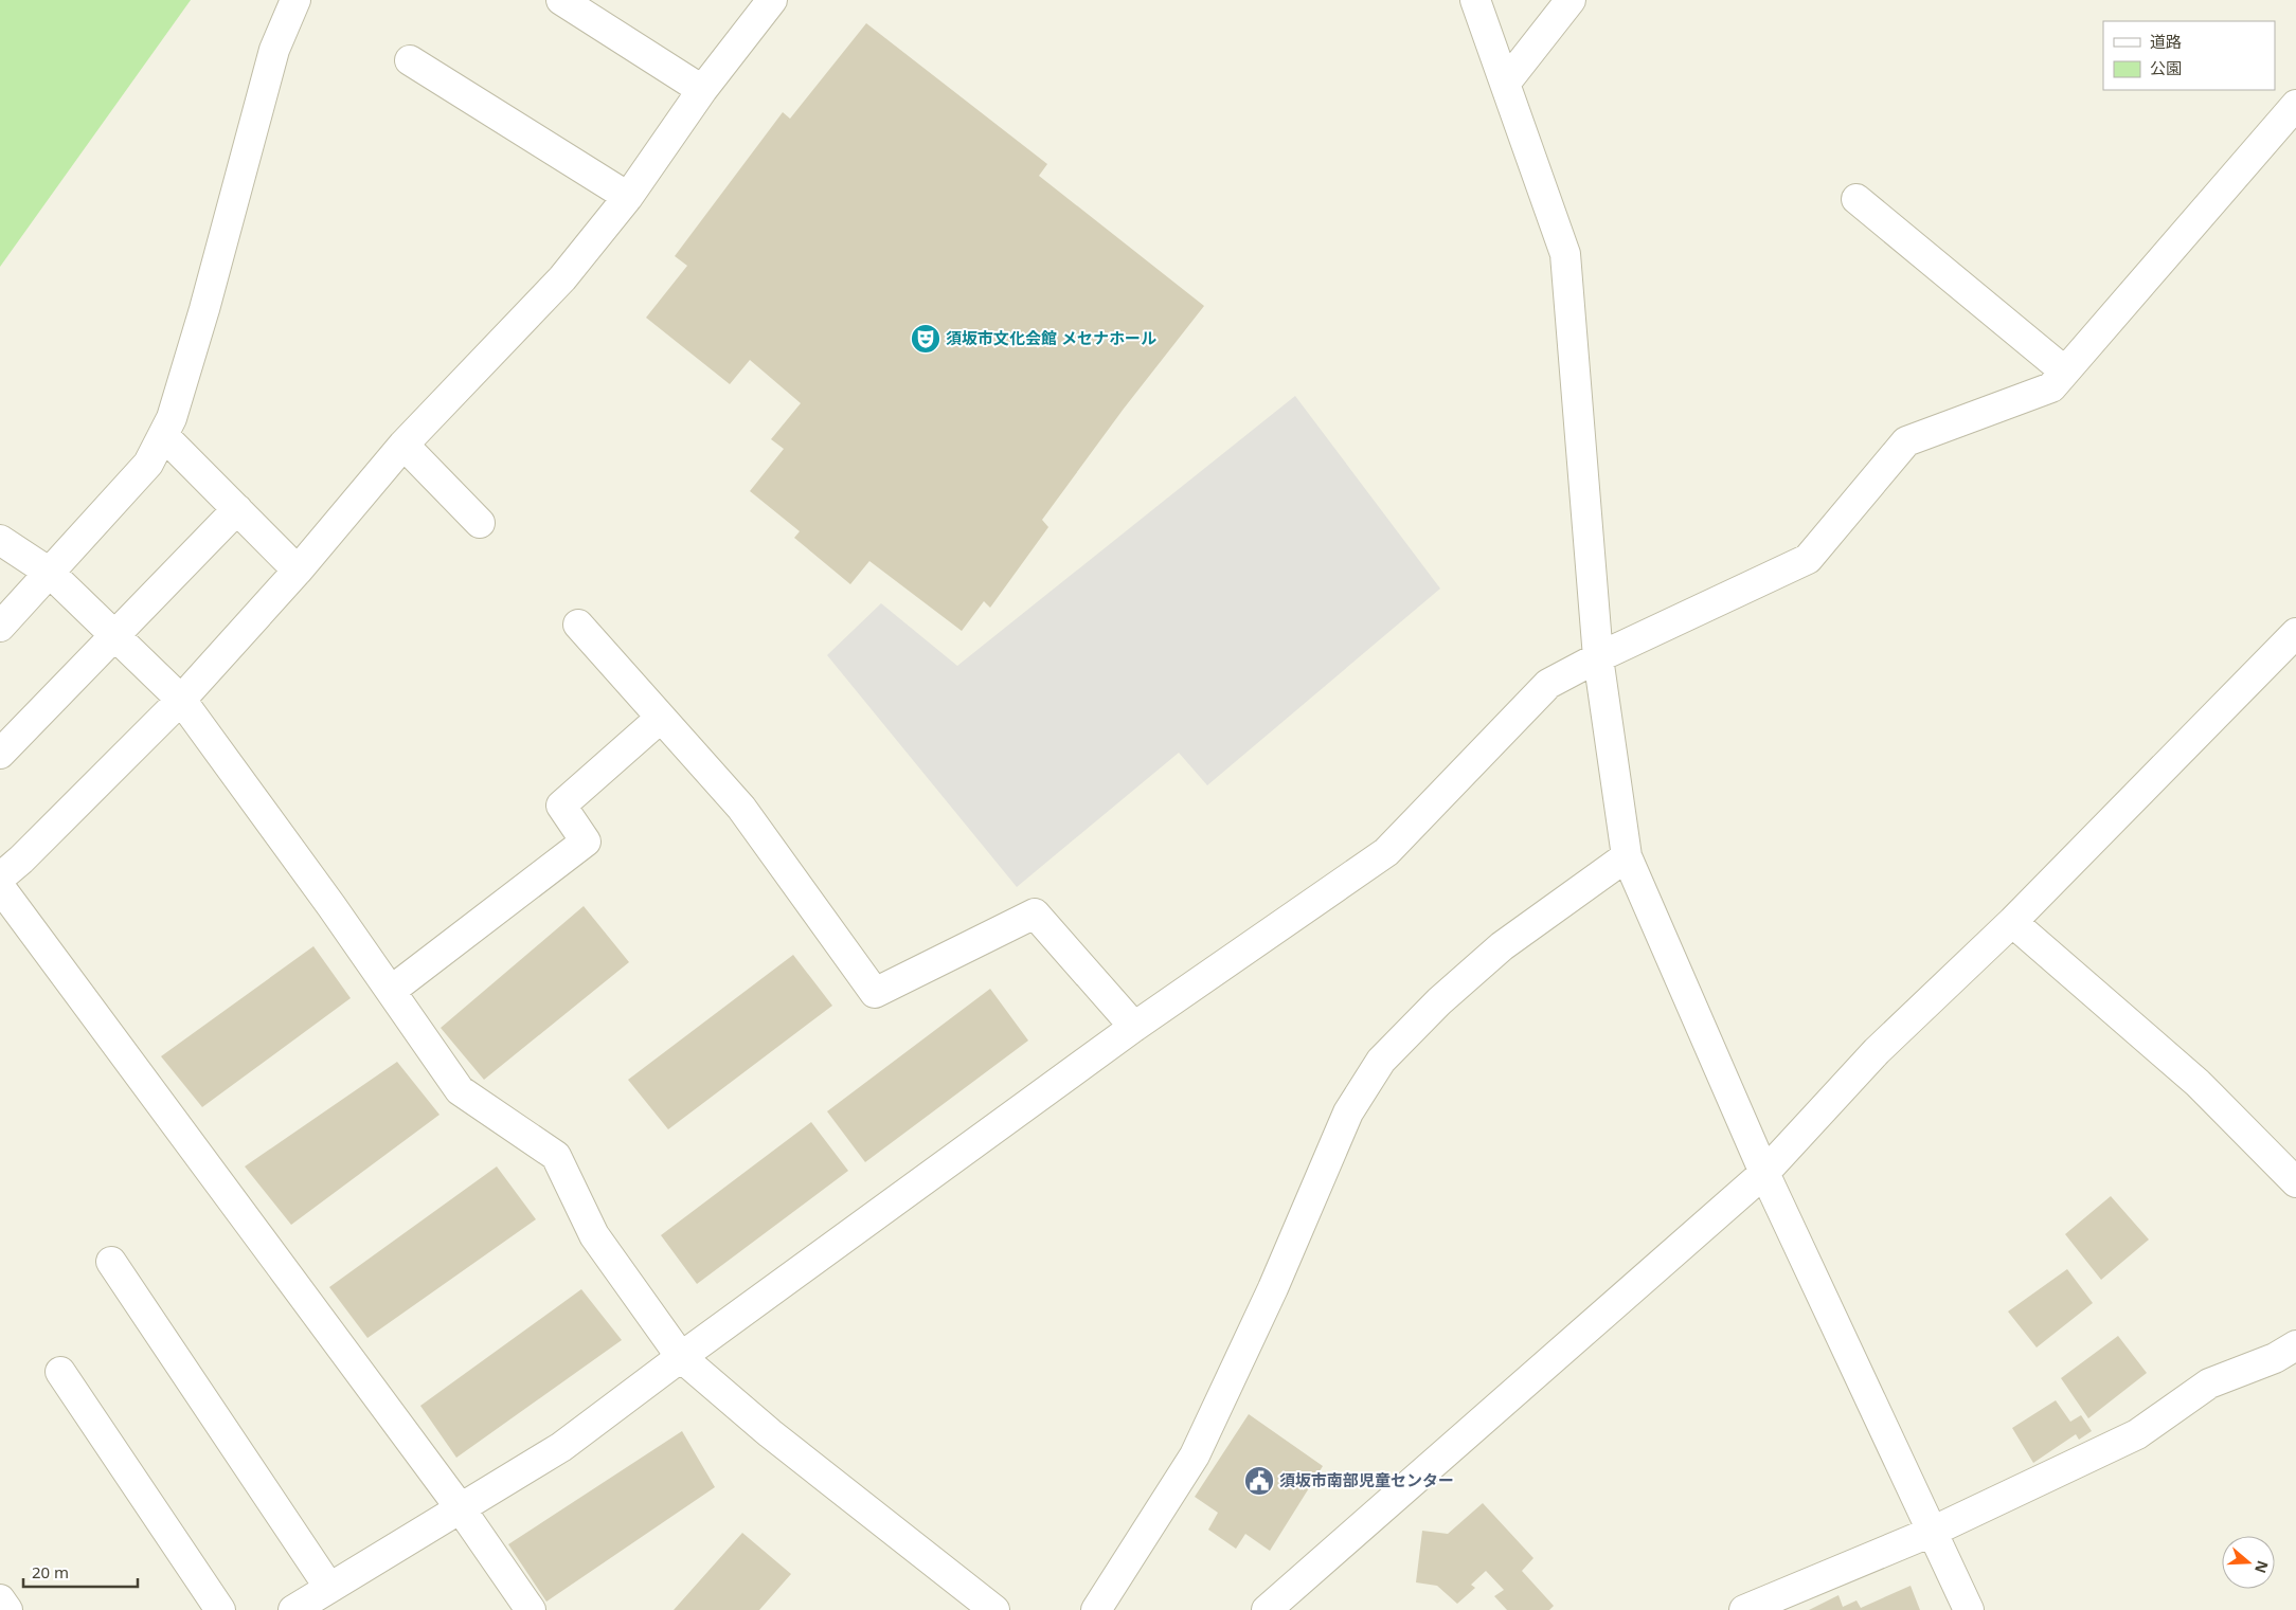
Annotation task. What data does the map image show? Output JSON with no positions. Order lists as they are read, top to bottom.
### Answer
{
  "places": {
    "theatre": ["須坂市文化会館 メセナホール"],
    "public building": ["須坂市南部児童センター"]
  },
  "legend": ["道路", "公園"],
  "scale_bar": "20 m",
  "north": "right"
}
